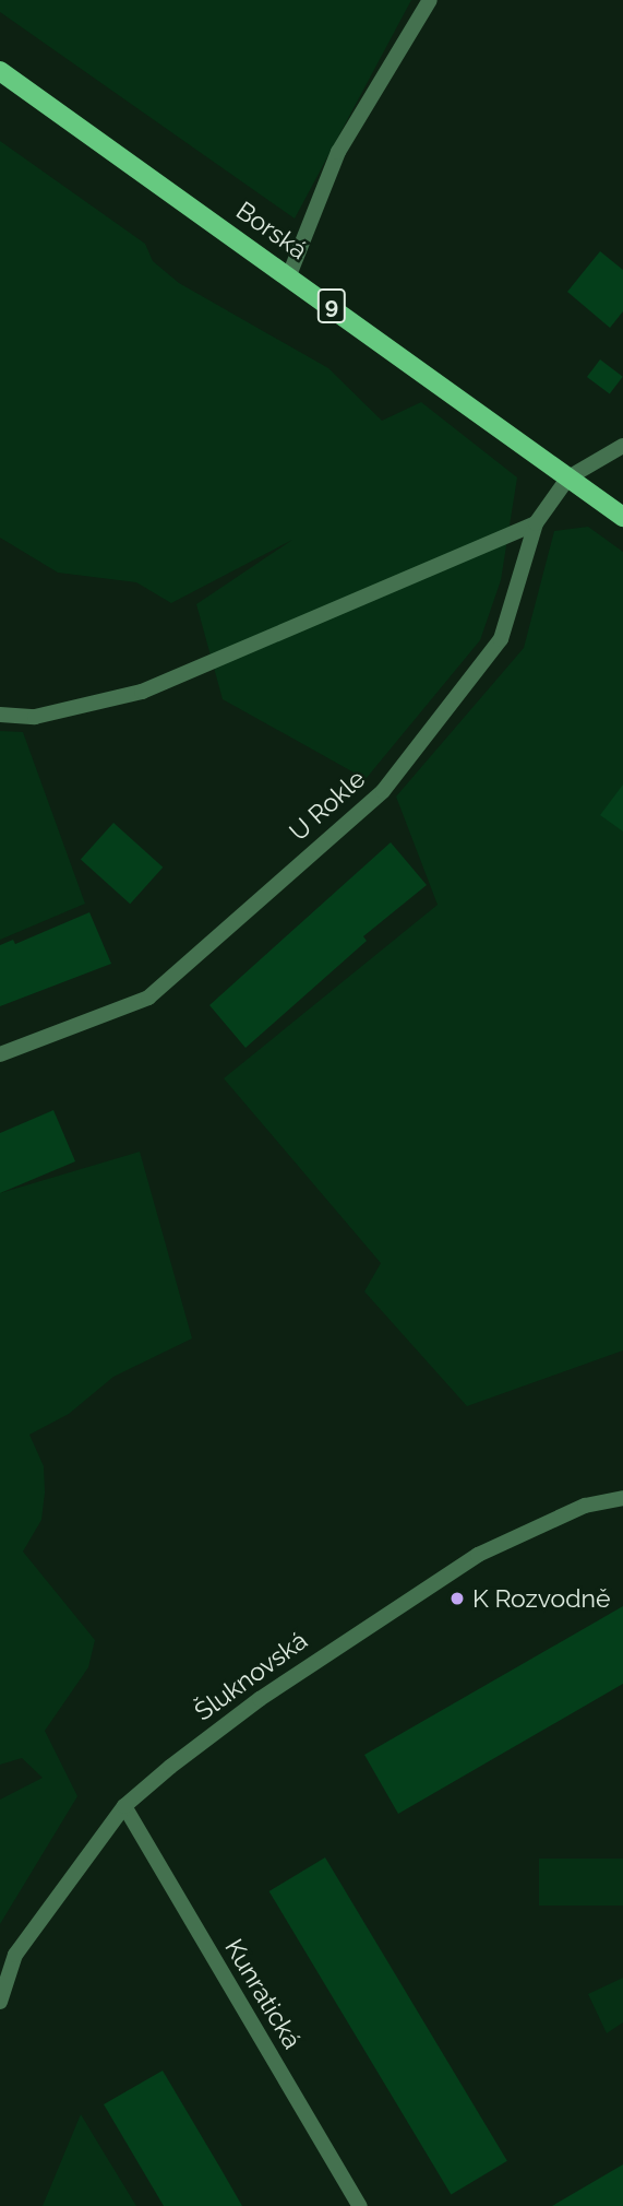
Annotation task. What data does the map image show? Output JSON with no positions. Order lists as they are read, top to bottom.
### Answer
{
  "streets": {
    "main road": ["Borská", "9"],
    "street": ["U Rokle", "Šluknovská", "Kunratická"]
  },
  "crossings": [
    ["Borská", "U Rokle"],
    ["Šluknovská", "Kunratická"]
  ],
  "places": ["K Rozvodně"]
}
